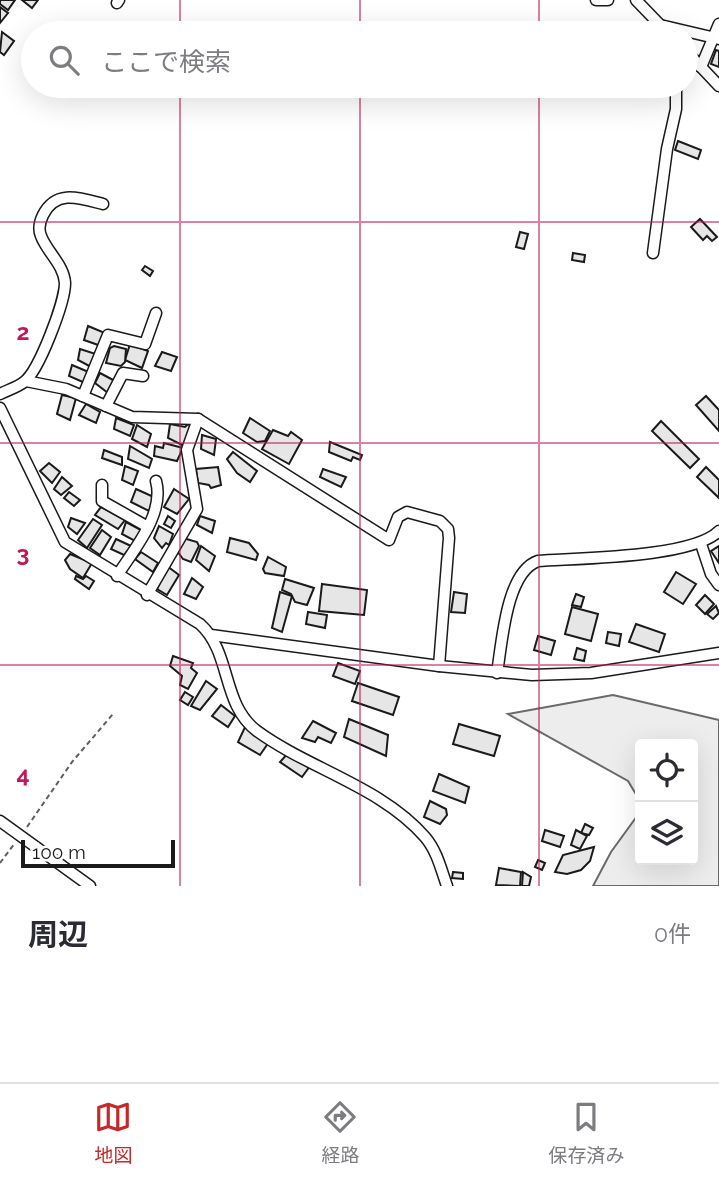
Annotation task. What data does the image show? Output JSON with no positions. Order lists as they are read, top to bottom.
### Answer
{
  "scale_bar": "100 m",
  "page": {
    "search": "ここで検索",
    "scale": "100 m",
    "heading": ["周辺", "0件"],
    "nav": ["地図", "経路", "保存済み"]
  },
  "grid": {
    "rows": ["2", "3", "4"]
  }
}
